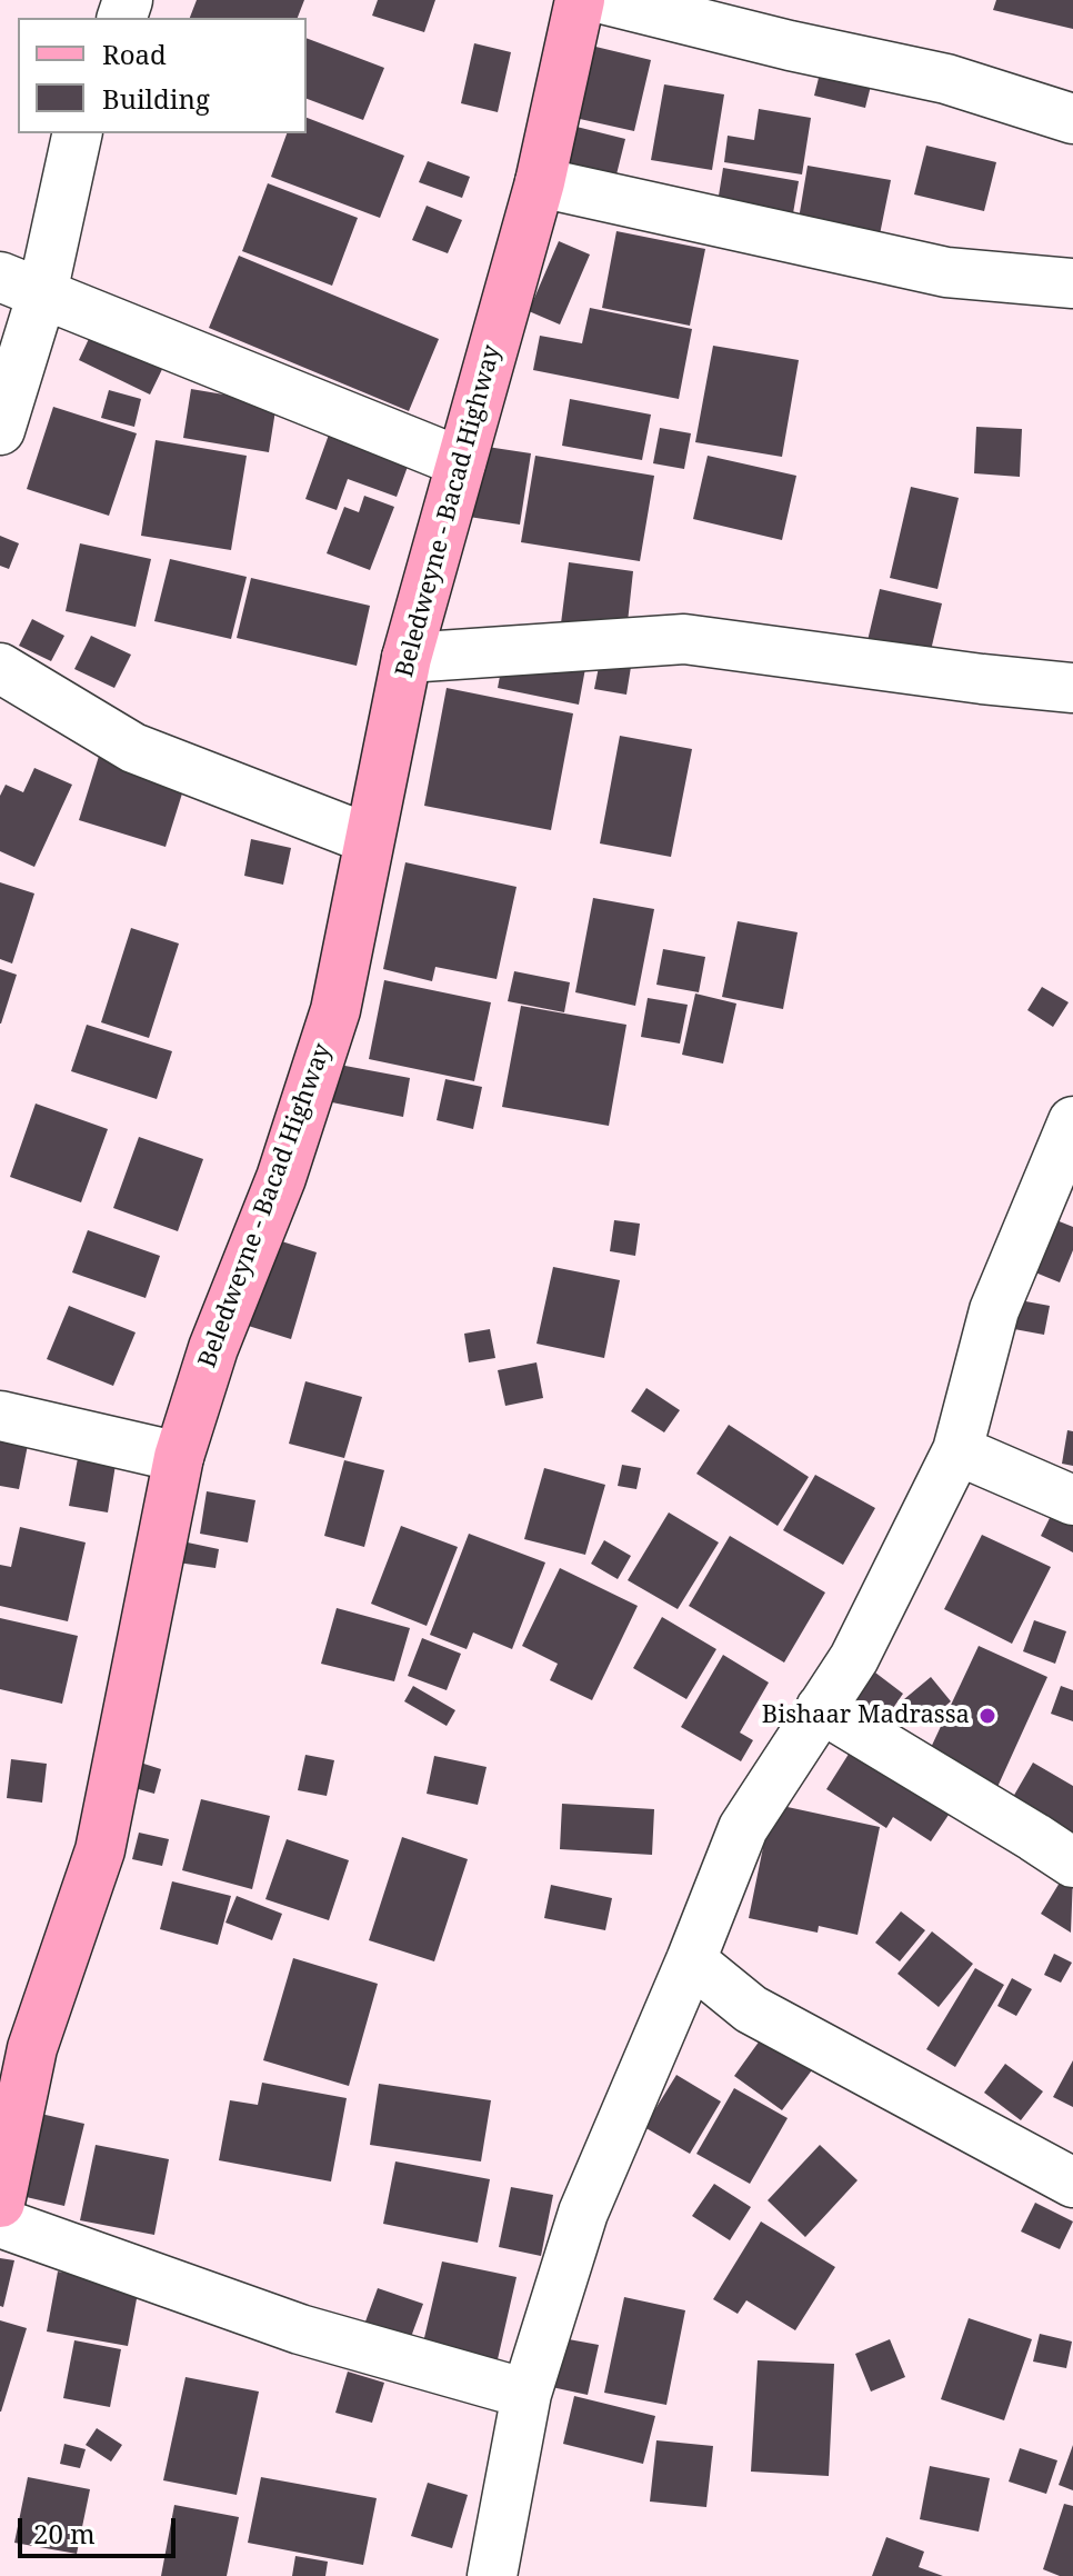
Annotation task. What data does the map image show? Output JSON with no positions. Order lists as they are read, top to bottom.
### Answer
{
  "streets": {
    "street": ["Beledweyne - Bacad Highway"]
  },
  "places": ["Bishaar Madrassa"],
  "legend": ["Road", "Building"],
  "scale_bar": "20 m"
}
